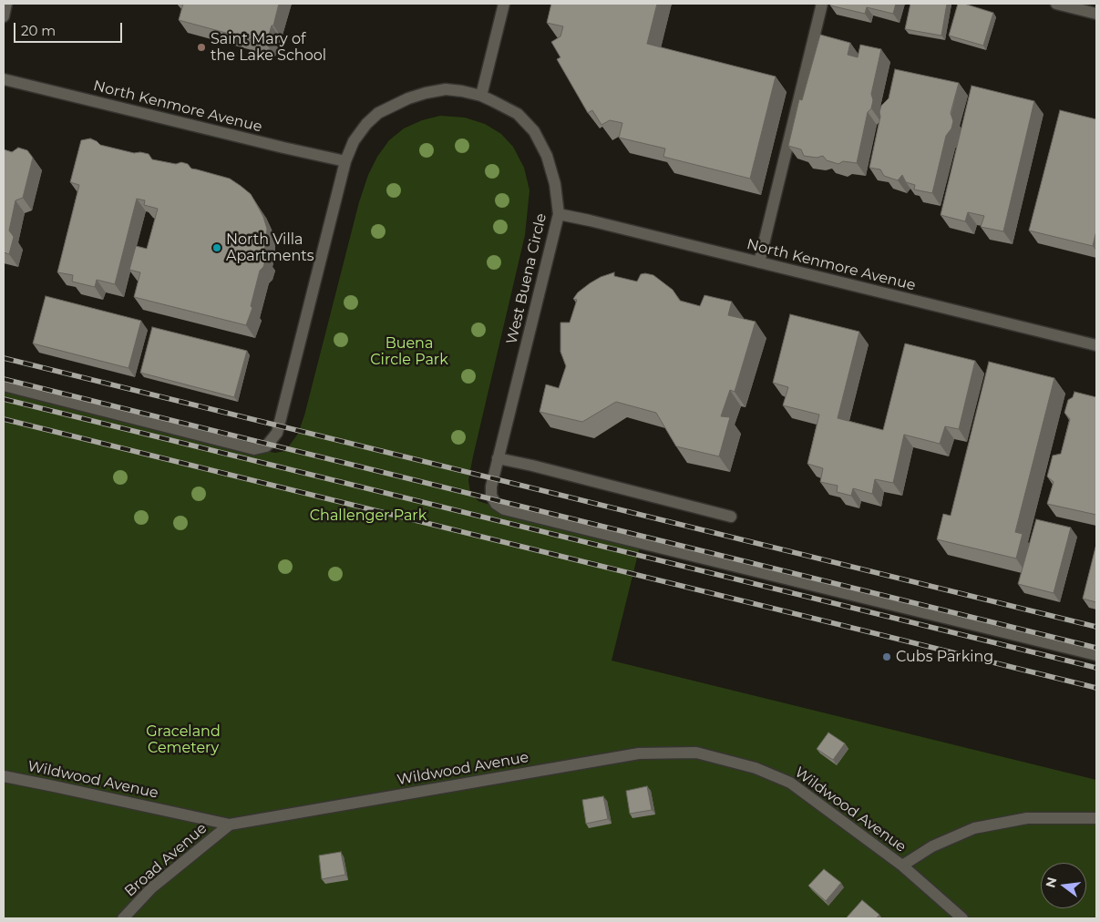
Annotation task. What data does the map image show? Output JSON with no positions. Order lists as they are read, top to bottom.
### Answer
{
  "streets": {
    "street": [
      "North Kenmore Avenue",
      "West Buena Circle",
      "Wildwood Avenue",
      "Broad Avenue"
    ]
  },
  "crossings": [
    ["North Kenmore Avenue", "West Buena Circle"],
    ["Wildwood Avenue", "Broad Avenue"]
  ],
  "parks": ["Buena Circle Park", "Challenger Park", "Graceland Cemetery"],
  "places": ["Saint Mary of the Lake School", "North Villa Apartments", "Cubs Parking"],
  "scale_bar": "20 m",
  "north": "left"
}
